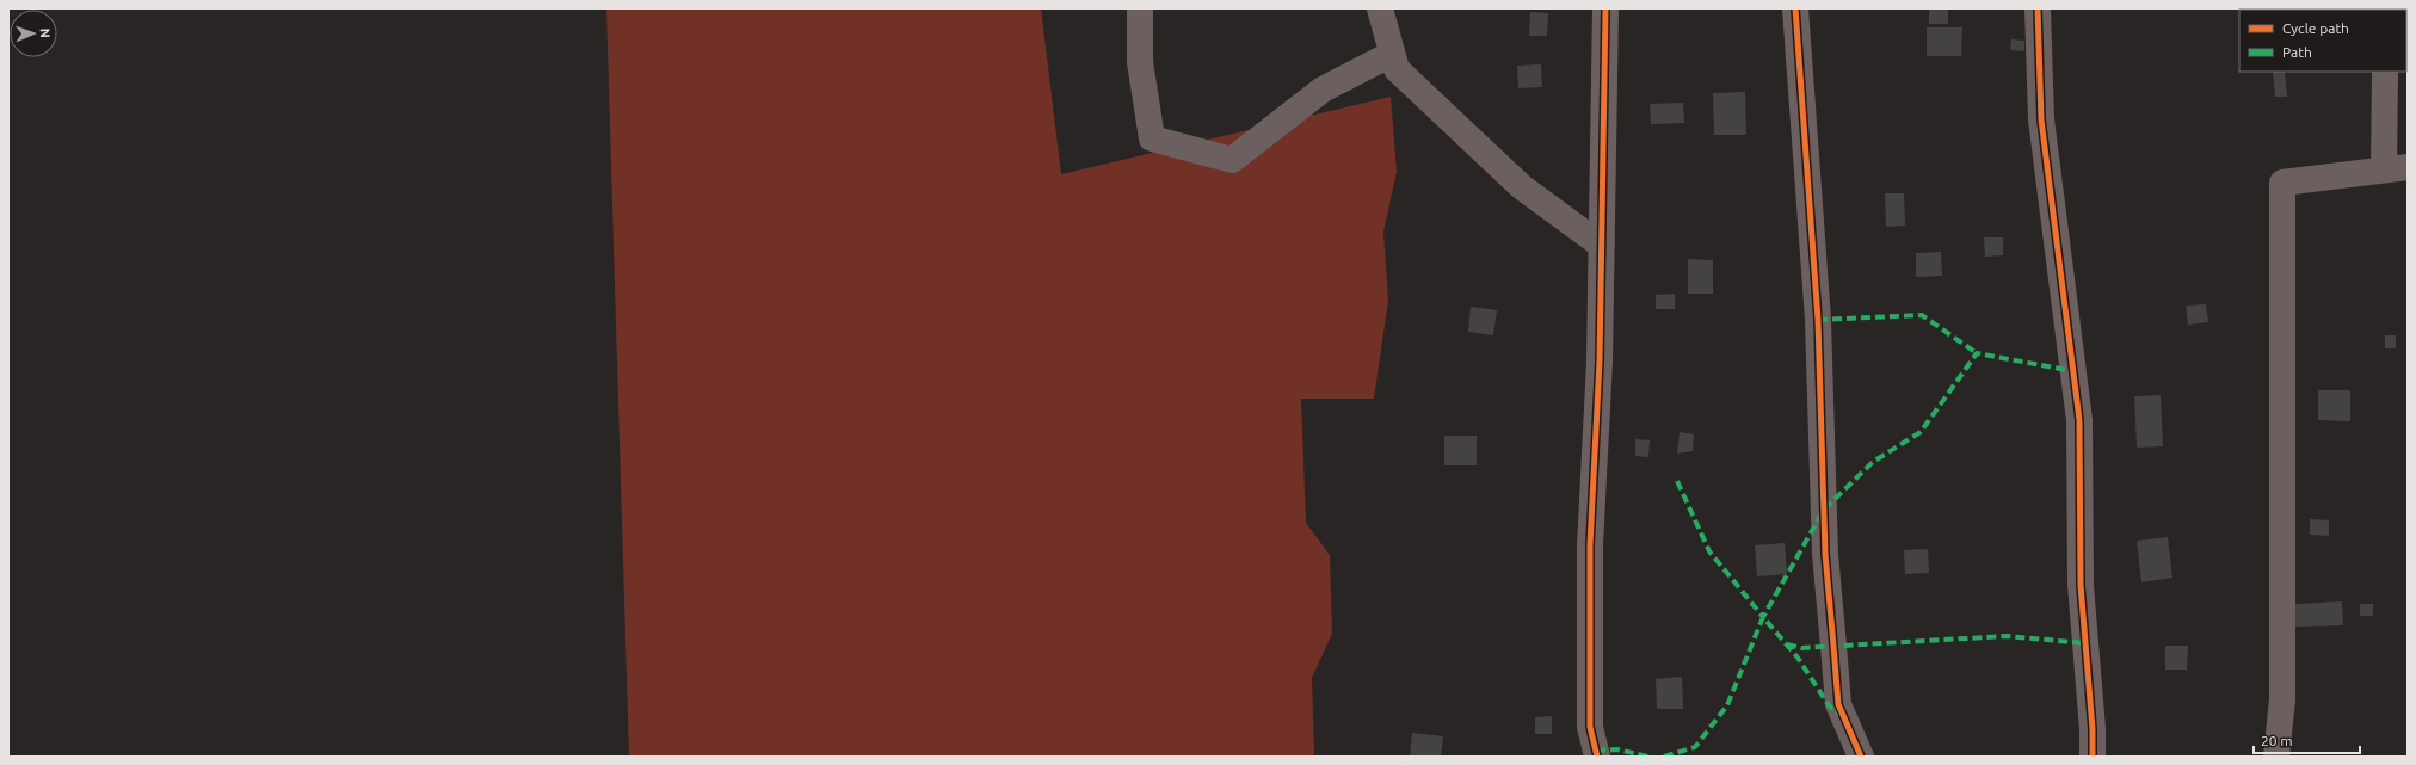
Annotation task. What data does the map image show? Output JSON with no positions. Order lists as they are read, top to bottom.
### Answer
{
  "legend": ["Cycle path", "Path"],
  "scale_bar": "20 m",
  "north": "right"
}
